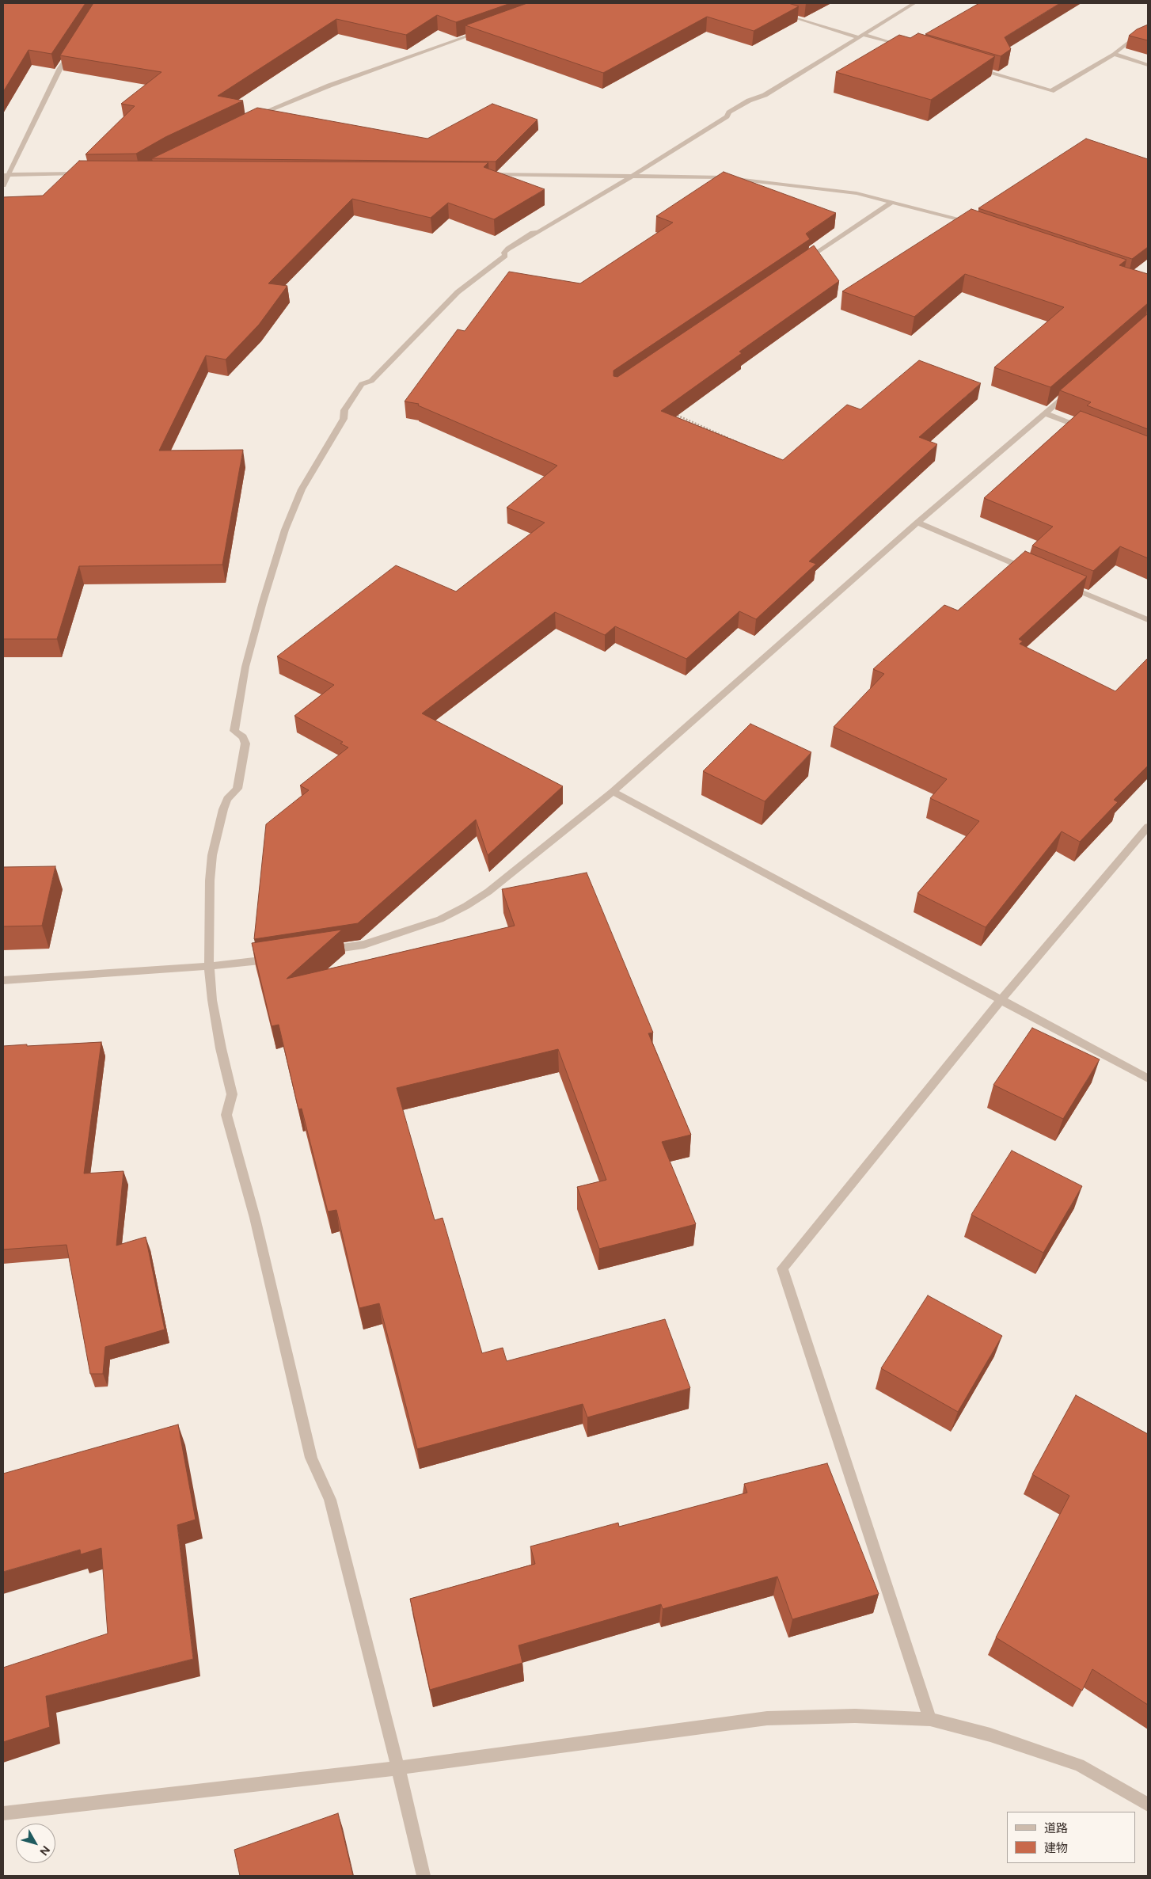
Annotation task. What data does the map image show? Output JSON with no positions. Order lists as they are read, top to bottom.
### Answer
{
  "legend": ["道路", "建物"],
  "north": "bottom right"
}
